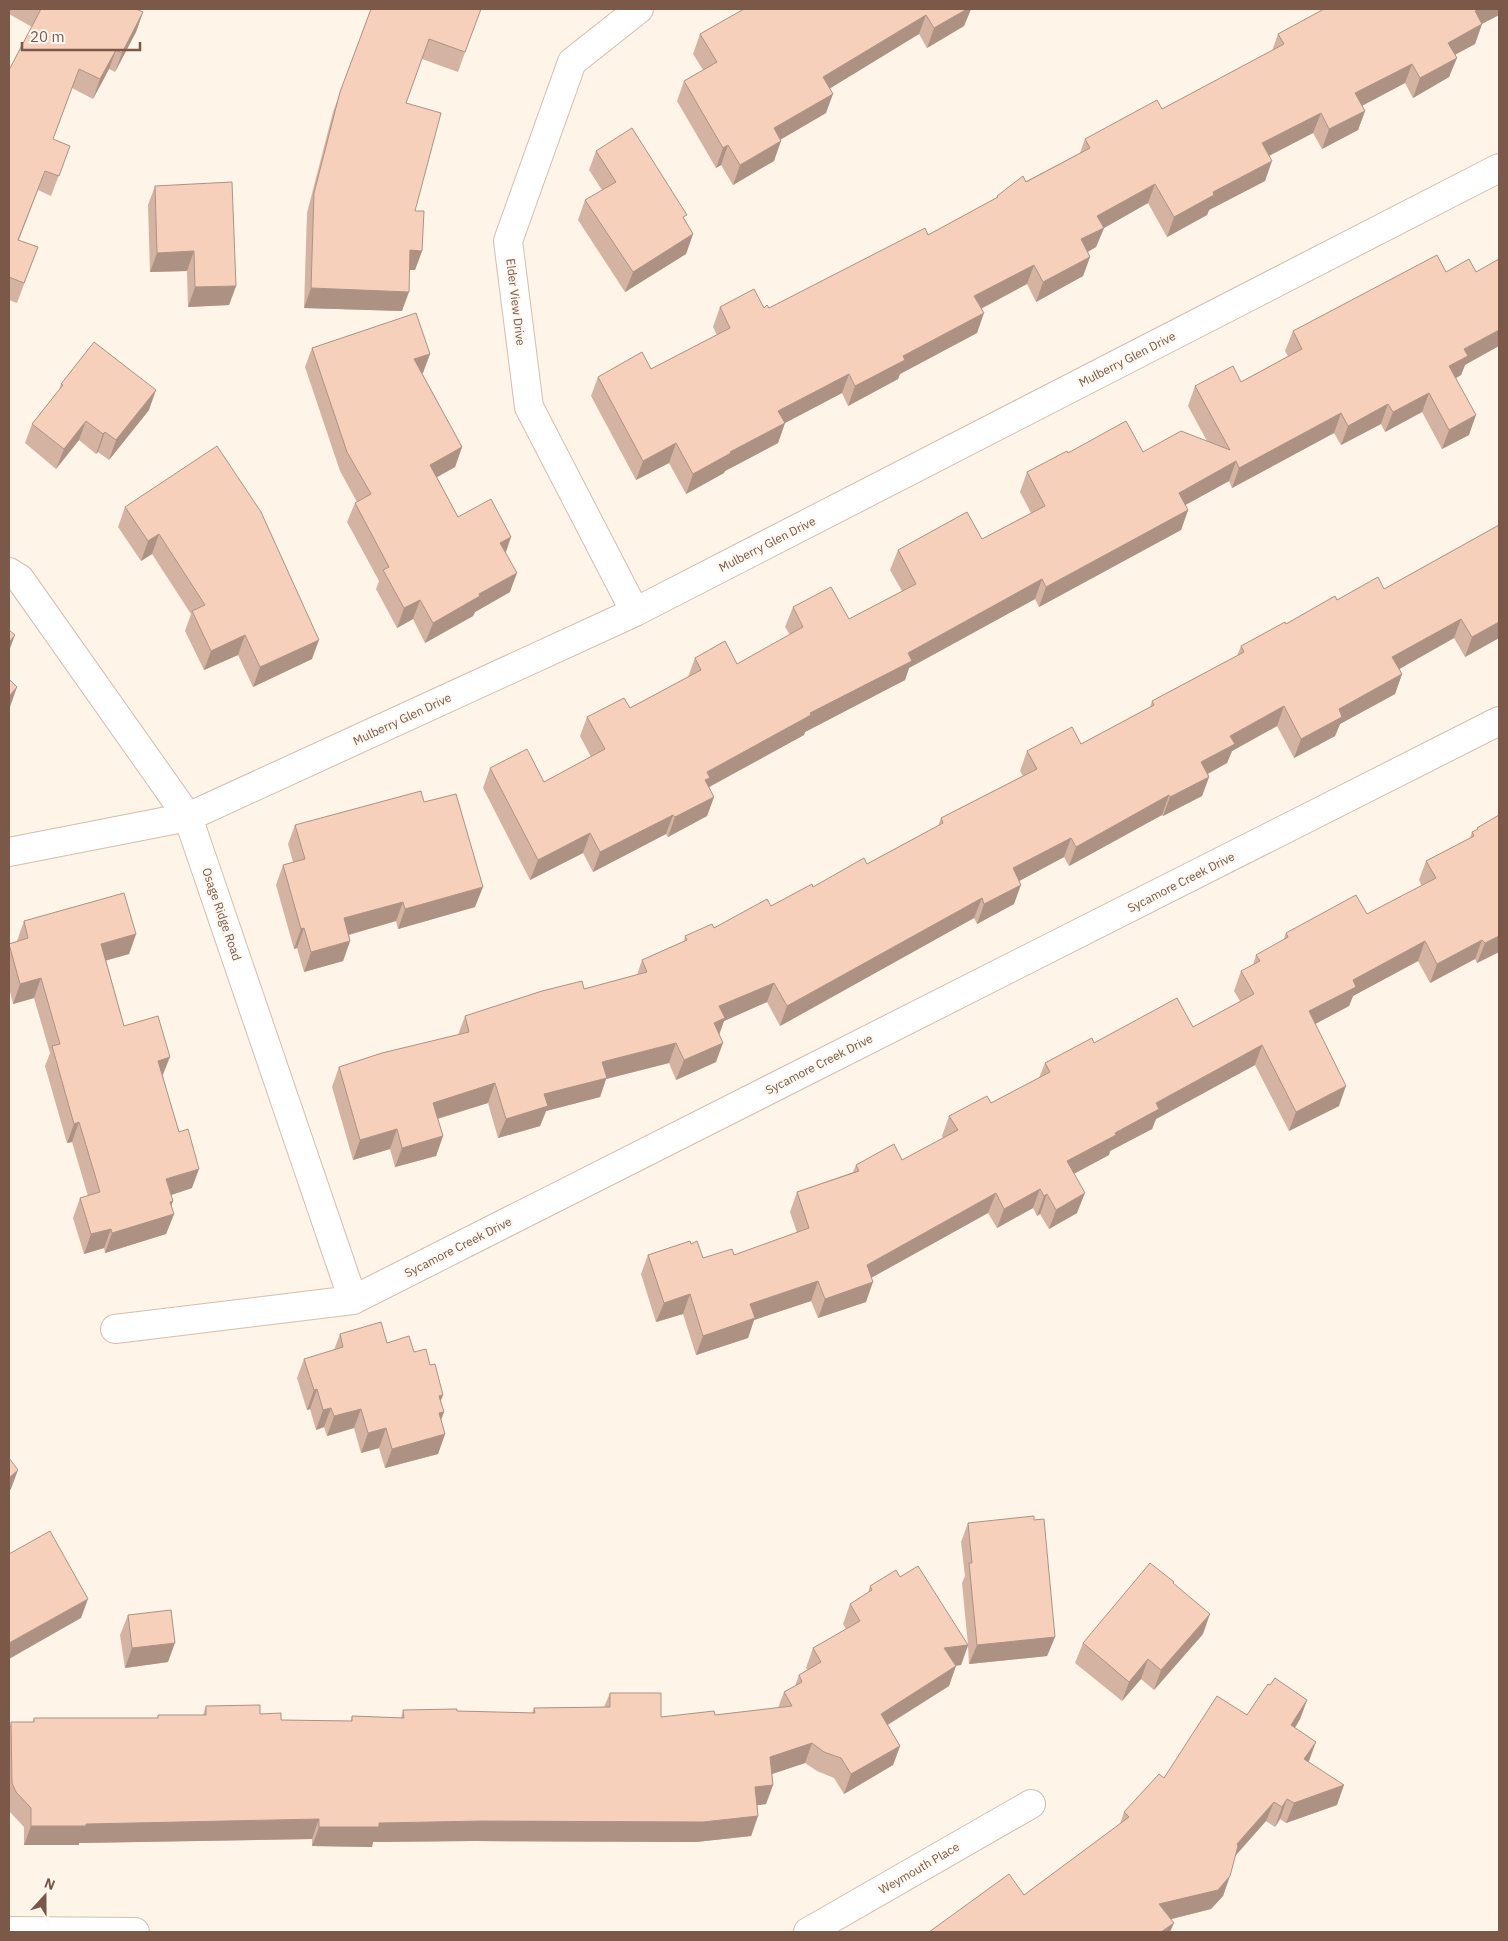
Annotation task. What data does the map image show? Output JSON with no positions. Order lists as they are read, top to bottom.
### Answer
{
  "streets": {
    "street": [
      "Elder View Drive",
      "Mulberry Glen Drive",
      "Sycamore Creek Drive",
      "Osage Ridge Road",
      "Weymouth Place"
    ]
  },
  "crossings": [
    ["Elder View Drive", "Mulberry Glen Drive"],
    ["Mulberry Glen Drive", "Osage Ridge Road"],
    ["Sycamore Creek Drive", "Osage Ridge Road"]
  ],
  "scale_bar": "20 m",
  "north": "top"
}
